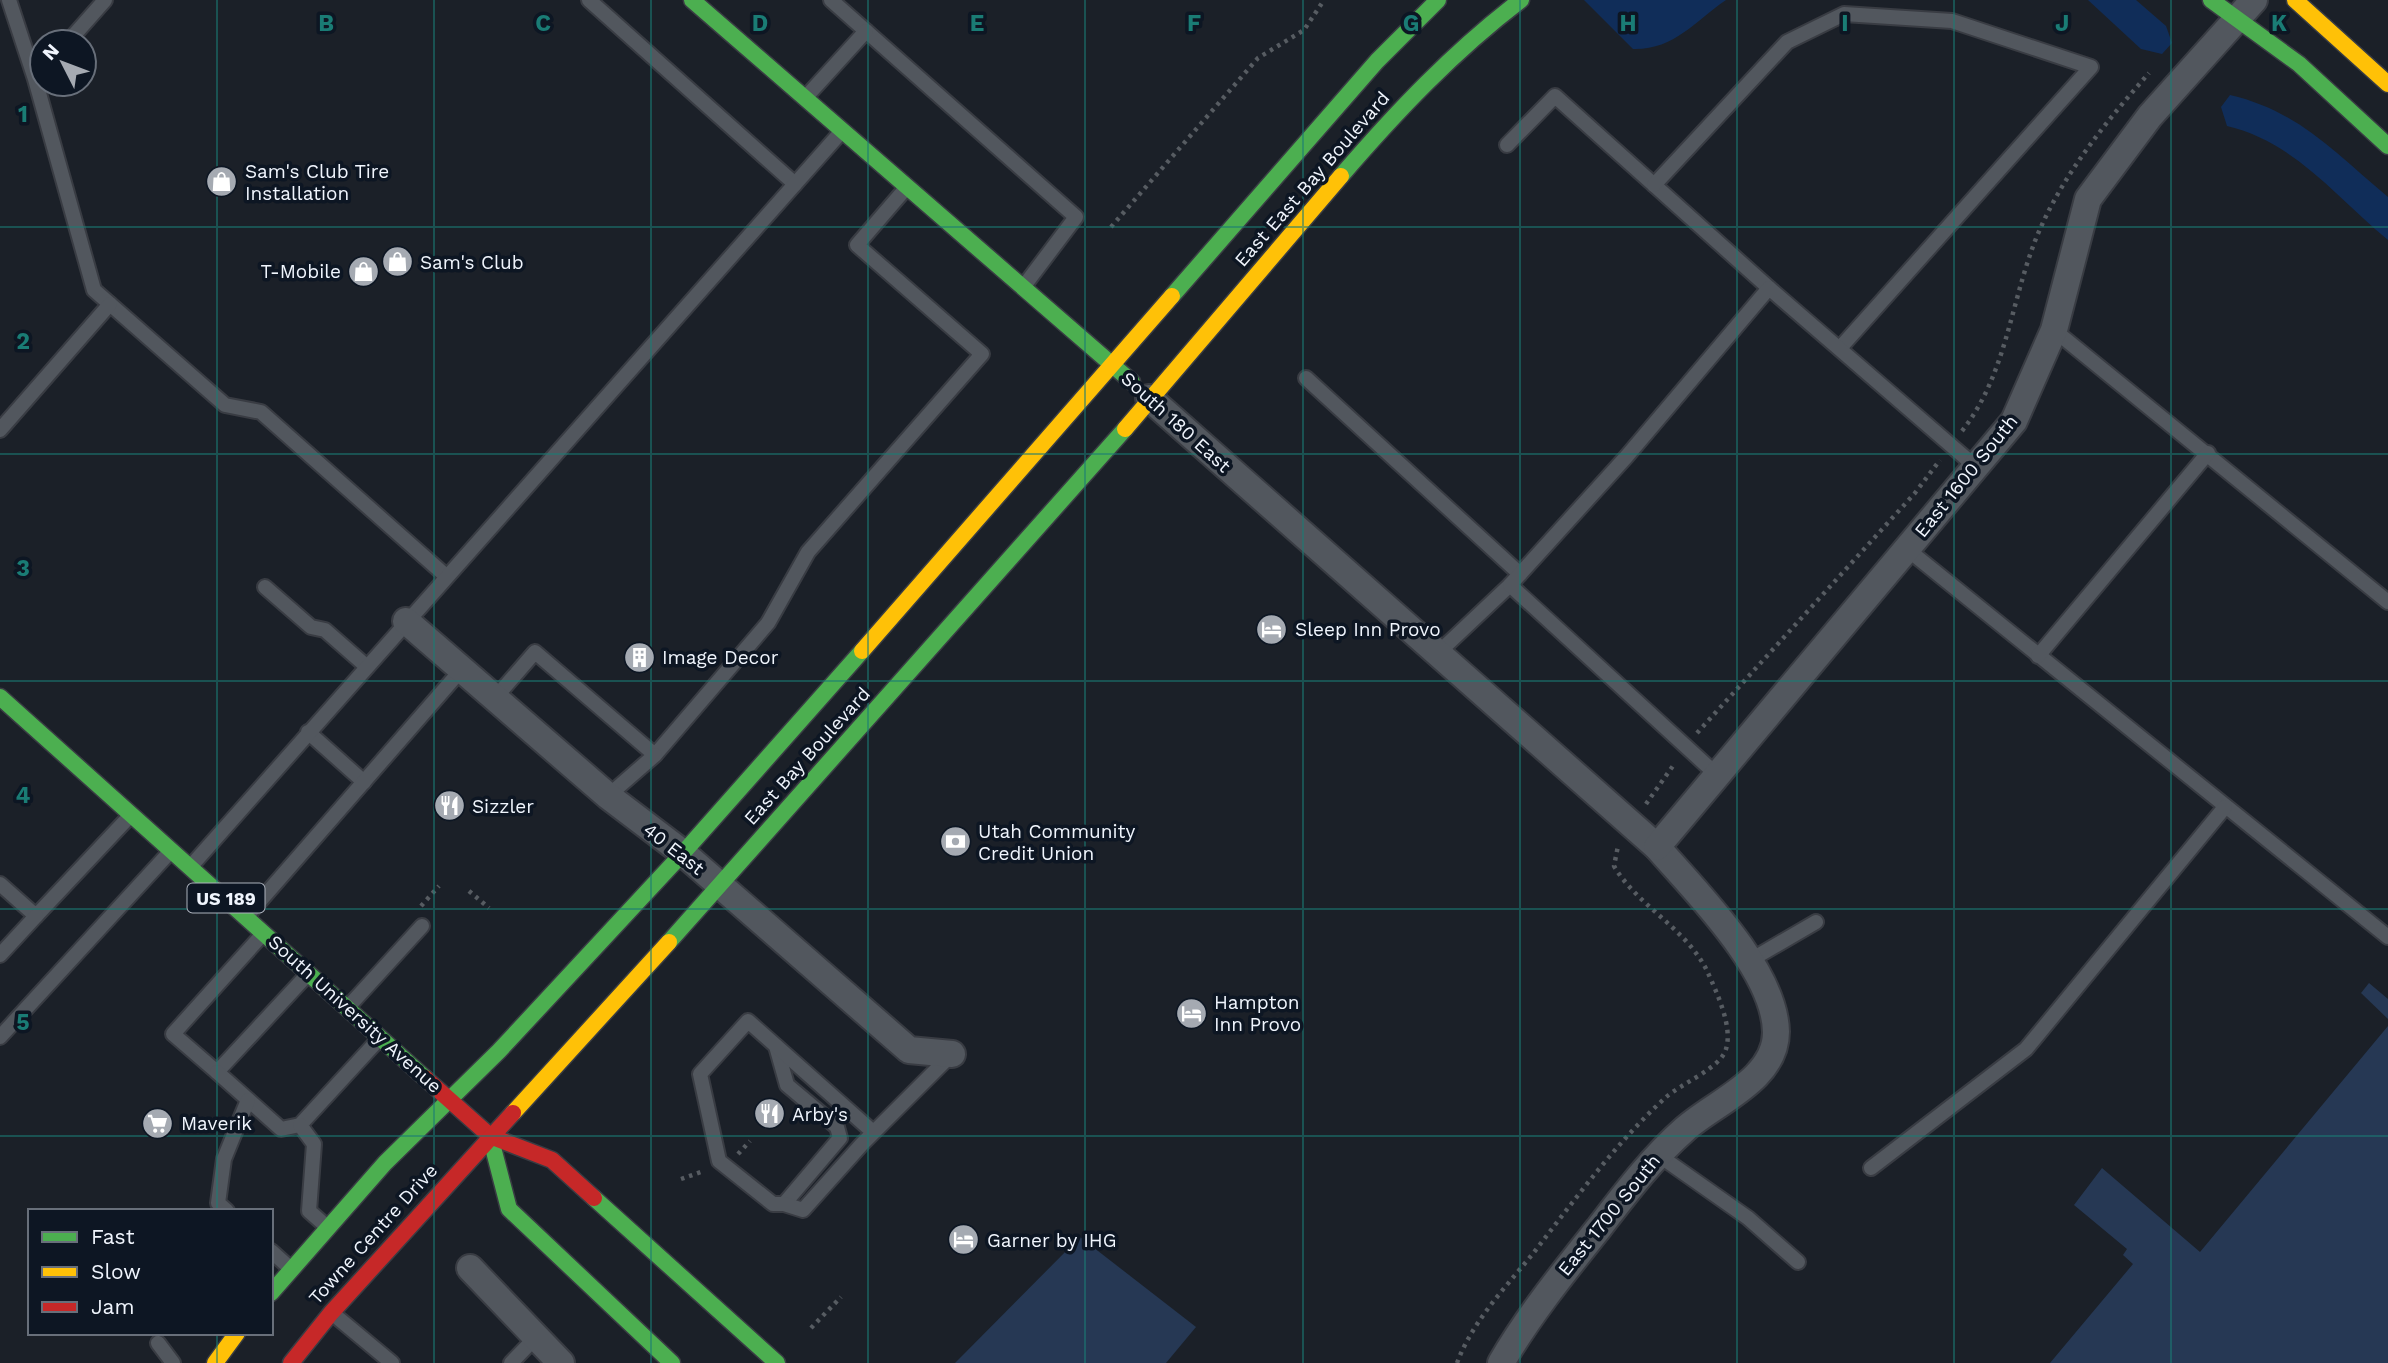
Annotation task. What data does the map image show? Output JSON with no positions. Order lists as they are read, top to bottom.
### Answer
{
  "streets": {
    "main road": [
      "East East Bay Boulevard",
      "South 180 East",
      "East Bay Boulevard",
      "US 189",
      "South University Avenue",
      "Towne Centre Drive"
    ],
    "street": ["East 1600 South", "40 East", "East 1700 South"]
  },
  "crossings": [
    ["East East Bay Boulevard", "South 180 East"],
    ["East East Bay Boulevard", "East Bay Boulevard"],
    ["South 180 East", "East 1600 South"],
    ["South 180 East", "East Bay Boulevard"],
    ["South 180 East", "East 1700 South"],
    ["East 1600 South", "East 1700 South"],
    ["East Bay Boulevard", "40 East"],
    ["East Bay Boulevard", "South University Avenue"],
    ["East Bay Boulevard", "Towne Centre Drive"],
    ["South University Avenue", "Towne Centre Drive"]
  ],
  "places": {
    "shop": ["Sam's Club Tire Installation", "Sam's Club", "T-Mobile"],
    "hotel": ["Sleep Inn Provo", "Hampton Inn Provo", "Garner by IHG"],
    "building": ["Image Decor"],
    "restaurant": ["Sizzler", "Arby's"],
    "bank": ["Utah Community Credit Union"],
    "supermarket": ["Maverik"]
  },
  "legend": ["Fast", "Slow", "Jam"],
  "north": "top left",
  "grid": {
    "columns": [
      "B",
      "C",
      "D",
      "E",
      "F",
      "G",
      "H",
      "I",
      "J",
      "K"
    ],
    "rows": [
      "1",
      "2",
      "3",
      "4",
      "5"
    ]
  }
}
